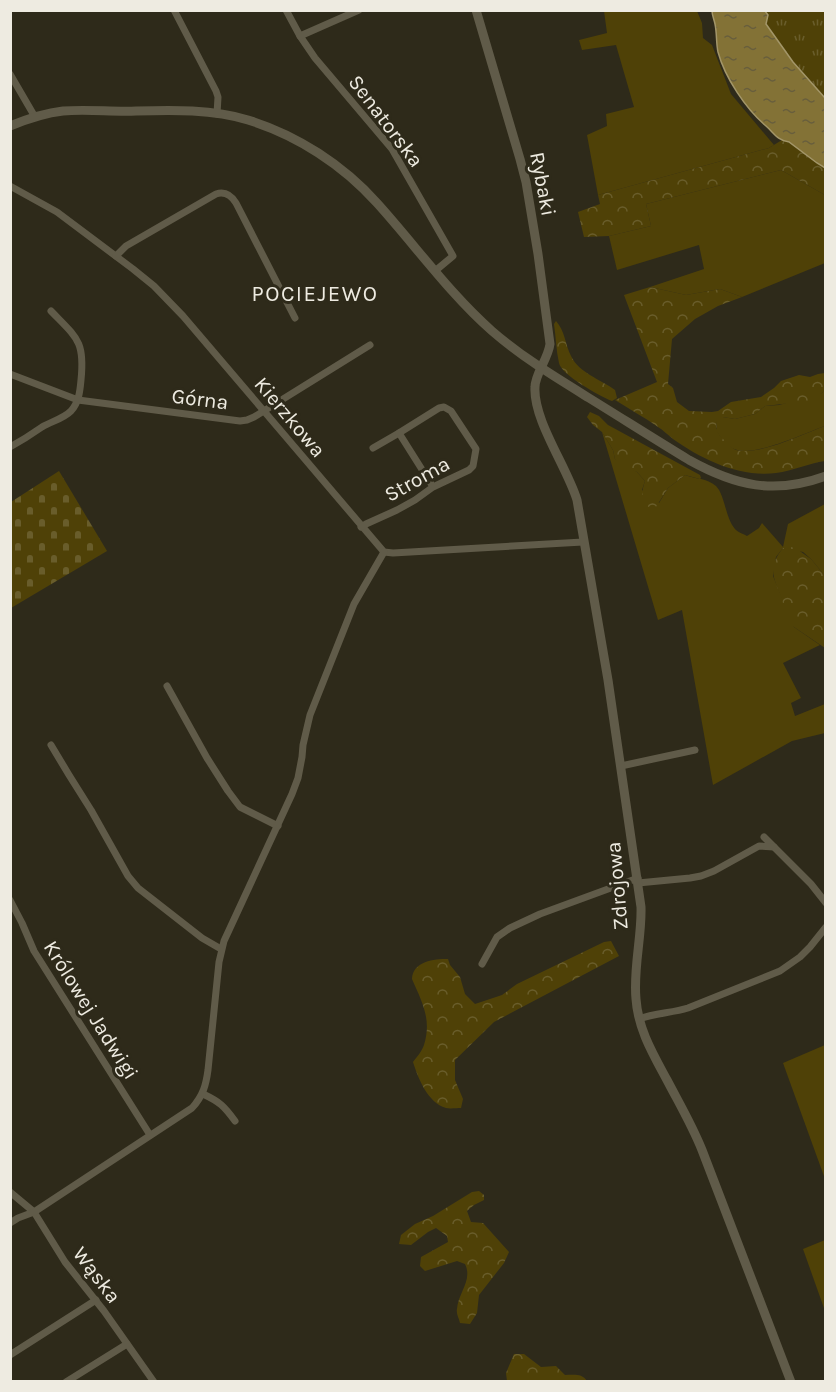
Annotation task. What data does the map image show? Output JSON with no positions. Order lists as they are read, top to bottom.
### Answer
{
  "streets": {
    "street": [
      "Senatorska",
      "Rybaki",
      "Górna",
      "Kierzkowa",
      "Stroma",
      "Zdrojowa",
      "Królowej Jadwigi",
      "Wąska"
    ]
  },
  "crossings": [
    ["Rybaki", "Zdrojowa"],
    ["Górna", "Kierzkowa"],
    ["Kierzkowa", "Stroma"]
  ],
  "districts": ["POCIEJEWO"]
}
